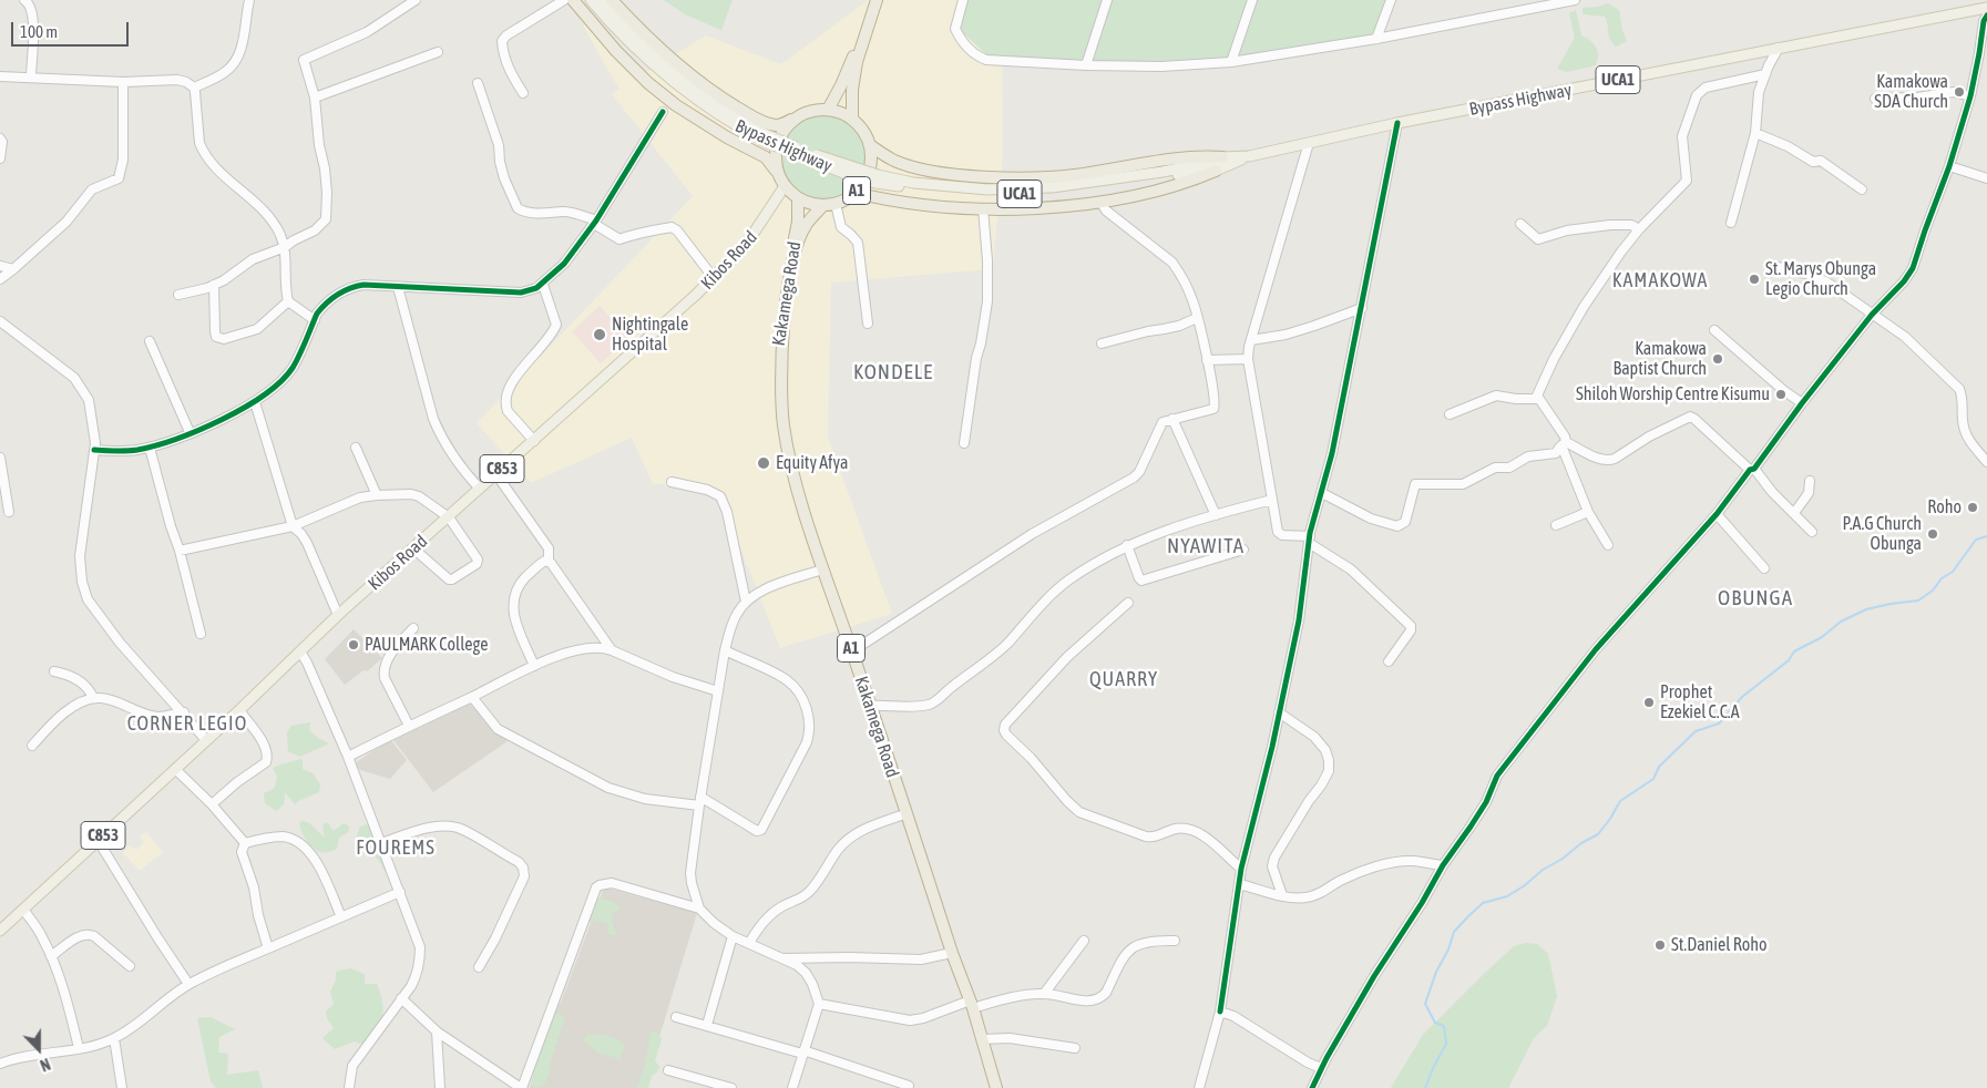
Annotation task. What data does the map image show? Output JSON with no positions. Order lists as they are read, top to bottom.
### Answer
{
  "streets": {
    "highway": ["A1", "Kakamega Road"],
    "main road": [
      "UCA1",
      "Bypass Highway",
      "Kibos Road",
      "C853"
    ]
  },
  "crossings": [
    ["A1", "Kibos Road"],
    ["A1", "Kakamega Road"],
    ["Kibos Road", "Kakamega Road"]
  ],
  "districts": [
    "KAMAKOWA",
    "KONDELE",
    "NYAWITA",
    "OBUNGA",
    "QUARRY",
    "CORNER LEGIO",
    "FOUREMS"
  ],
  "places": [
    "Kamakowa SDA Church",
    "St. Marys Obunga Legio Church",
    "Nightingale Hospital",
    "Kamakowa Baptist Church",
    "Shiloh Worship Centre Kisumu",
    "Equity Afya",
    "Roho",
    "P.A.G Church Obunga",
    "PAULMARK College",
    "Prophet Ezekiel C.C.A",
    "St.Daniel Roho"
  ],
  "scale_bar": "100 m",
  "north": "bottom"
}
